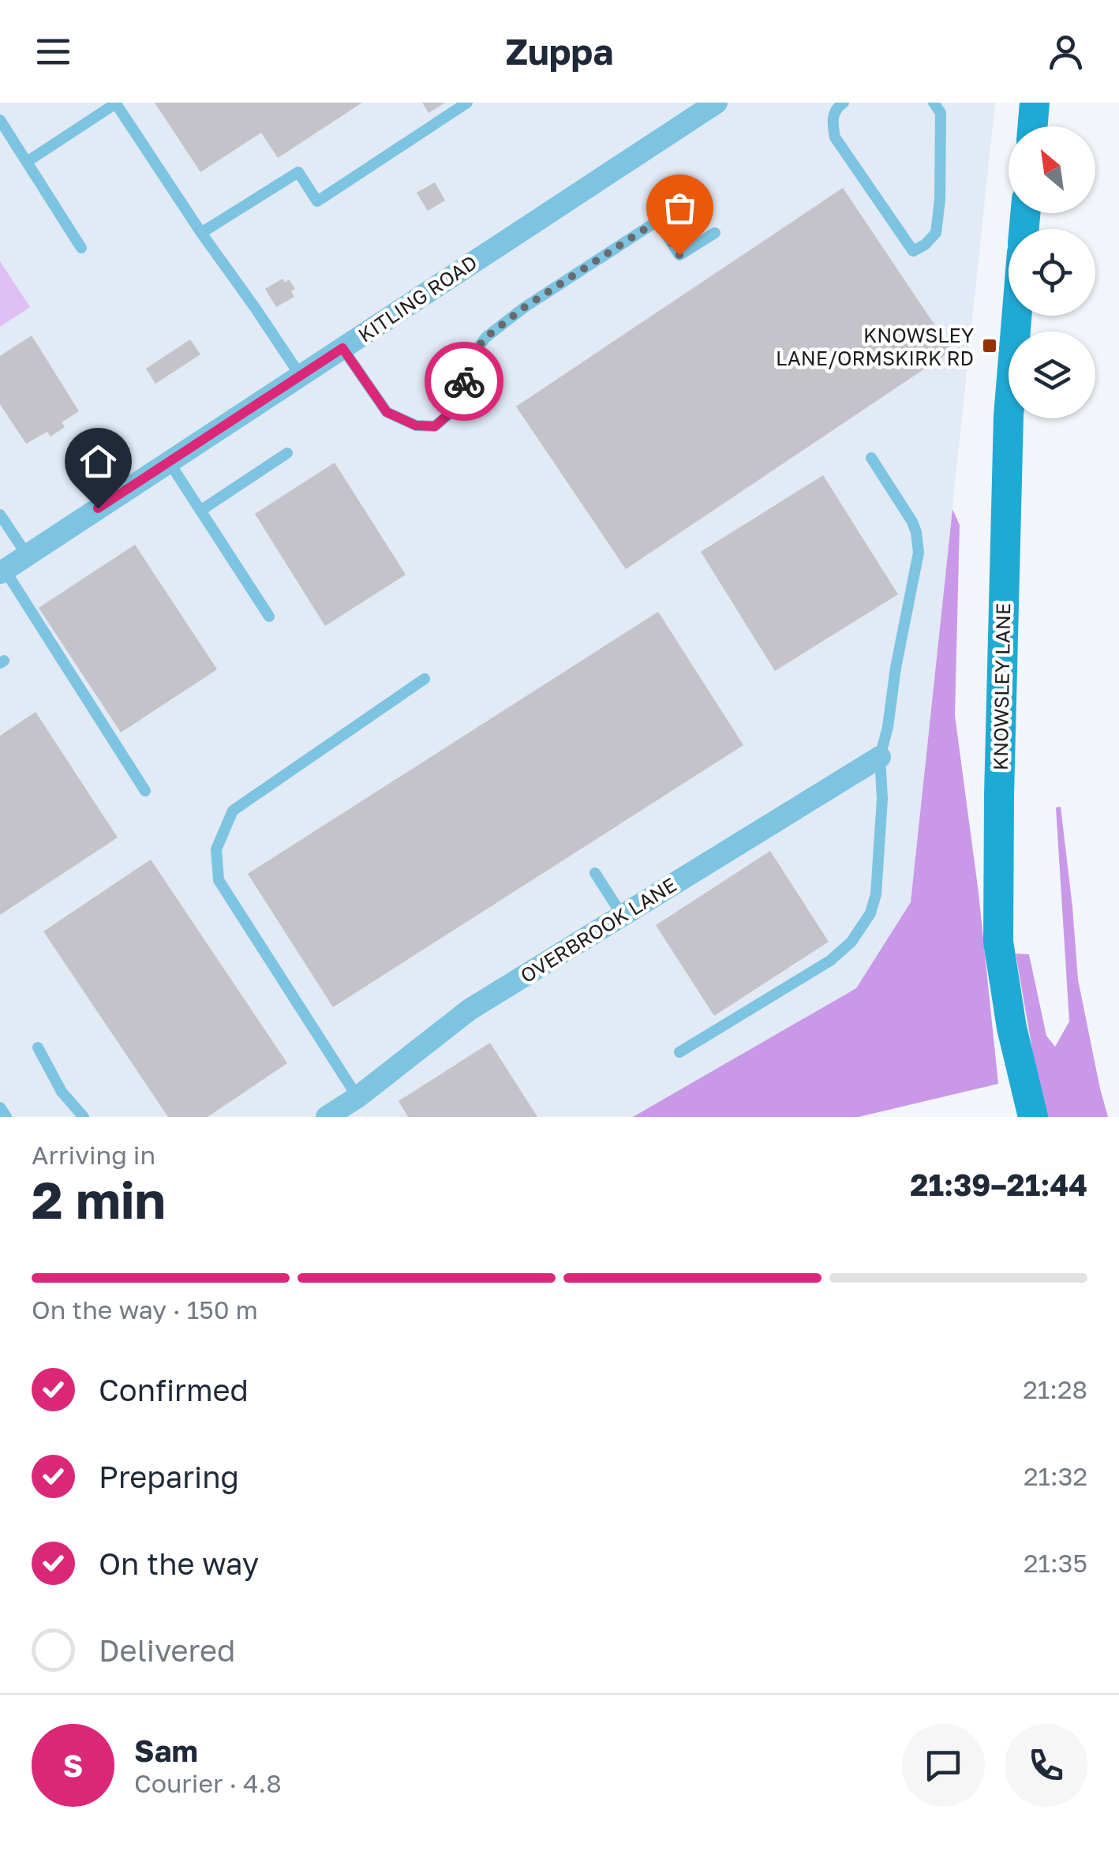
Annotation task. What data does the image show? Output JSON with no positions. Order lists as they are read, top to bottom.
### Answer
{
  "streets": {
    "main road": ["KNOWSLEY LANE"],
    "street": ["KITLING ROAD", "OVERBROOK LANE"]
  },
  "places": {
    "transit": ["KNOWSLEY LANE/ORMSKIRK RD"]
  },
  "north": "top left",
  "page": {
    "header": "Zuppa",
    "heading": ["2 min", "Arriving in", "21:39–21:44"],
    "panel": ["Sam", "Courier · 4.8"],
    "bar": "On the way · 150 m",
    "list": [
      ["Confirmed", "21:28"],
      ["Preparing", "21:32"],
      ["On the way", "21:35"],
      "Delivered"
    ],
    "round": "S"
  }
}
